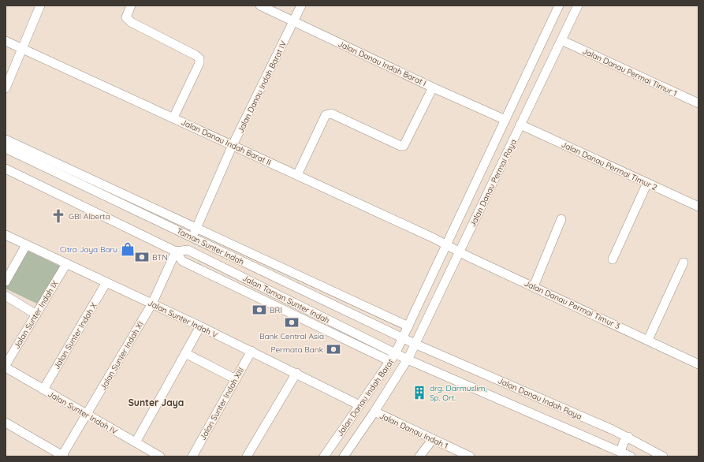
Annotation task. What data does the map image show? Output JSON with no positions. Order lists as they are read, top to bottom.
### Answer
{
  "streets": {
    "street": [
      "Jalan Danau Indah Barat I",
      "Jalan Danau Permai Timur 1",
      "Jalan Danau Indah Barat IV",
      "Jalan Danau Indah Barat II",
      "Jalan Danau Permai Timur 2",
      "Jalan Danau Permai Raya",
      "Taman Sunter Indah",
      "Jalan Taman Sunter Indah",
      "Jalan Danau Permai Timur 3",
      "Jalan Sunter Indah IX",
      "Jalan Sunter Indah V",
      "Jalan Sunter Indah X",
      "Jalan Sunter Indah XI",
      "Jalan Danau Indah Barat",
      "Jalan Danau Indah Raya",
      "Jalan Sunter Indah XIII",
      "Jalan Sunter Indah IV",
      "Jalan Danau Indah 1"
    ]
  },
  "crossings": [
    ["Jalan Danau Indah Barat I", "Jalan Danau Indah Barat IV"],
    ["Jalan Danau Indah Barat I", "Jalan Danau Permai Raya"],
    ["Jalan Danau Permai Timur 1", "Jalan Danau Permai Raya"],
    ["Jalan Danau Indah Barat IV", "Jalan Danau Indah Barat II"],
    ["Jalan Danau Indah Barat IV", "Taman Sunter Indah"],
    ["Jalan Danau Indah Barat II", "Jalan Danau Permai Raya"],
    ["Jalan Danau Indah Barat II", "Jalan Danau Permai Timur 3"],
    ["Jalan Danau Permai Timur 2", "Jalan Danau Permai Raya"],
    ["Jalan Danau Permai Raya", "Taman Sunter Indah"],
    ["Jalan Danau Permai Raya", "Jalan Danau Permai Timur 3"],
    ["Jalan Danau Permai Raya", "Jalan Danau Indah Barat"],
    ["Jalan Danau Permai Raya", "Jalan Danau Indah Raya"],
    ["Taman Sunter Indah", "Jalan Danau Indah Barat"],
    ["Taman Sunter Indah", "Jalan Danau Indah Raya"],
    ["Jalan Taman Sunter Indah", "Jalan Sunter Indah XI"],
    ["Jalan Taman Sunter Indah", "Jalan Danau Indah Barat"],
    ["Jalan Sunter Indah IX", "Jalan Sunter Indah V"],
    ["Jalan Sunter Indah IX", "Jalan Sunter Indah IV"],
    ["Jalan Sunter Indah V", "Jalan Sunter Indah X"],
    ["Jalan Sunter Indah V", "Jalan Sunter Indah XI"],
    ["Jalan Sunter Indah V", "Jalan Danau Indah Barat"],
    ["Jalan Sunter Indah V", "Jalan Sunter Indah XIII"],
    ["Jalan Sunter Indah X", "Jalan Sunter Indah IV"],
    ["Jalan Sunter Indah XI", "Jalan Sunter Indah IV"],
    ["Jalan Danau Indah Barat", "Jalan Danau Indah 1"]
  ],
  "districts": ["Sunter Jaya"],
  "places": {
    "church": ["GBI Alberta"],
    "shop": ["Citra Jaya Baru"],
    "bank": [
      "BTN",
      "BRI",
      "Bank Central Asia",
      "Permata Bank"
    ],
    "building": ["drg. Darmuslim, Sp. Ort."]
  }
}
